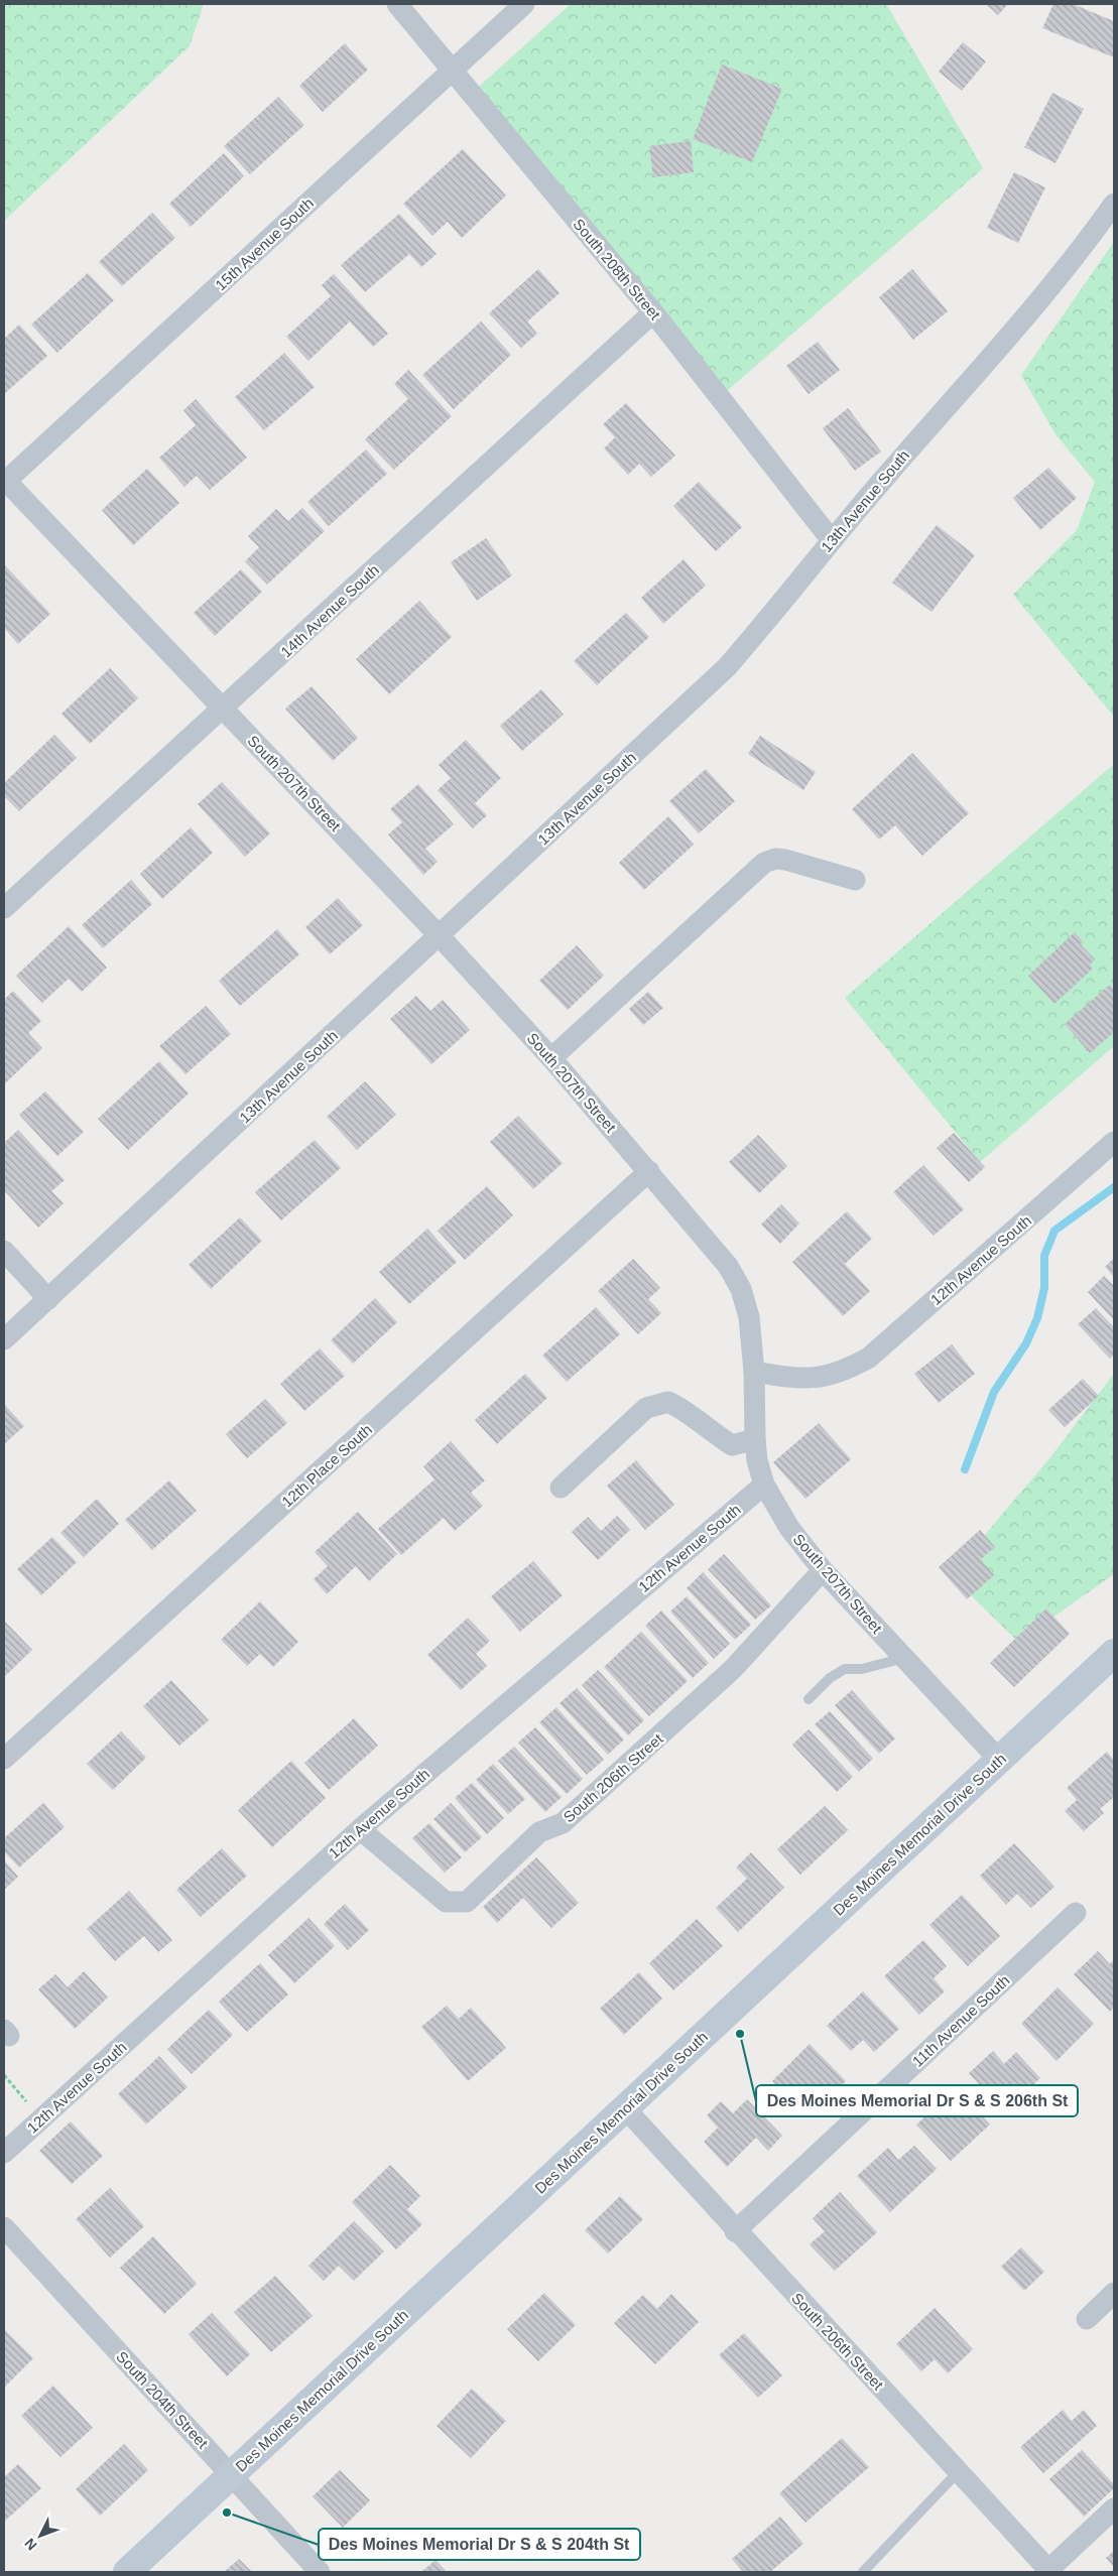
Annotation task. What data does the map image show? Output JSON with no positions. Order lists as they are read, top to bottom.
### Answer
{
  "streets": {
    "main road": ["Des Moines Memorial Drive South"],
    "street": [
      "15th Avenue South",
      "South 208th Street",
      "13th Avenue South",
      "14th Avenue South",
      "South 207th Street",
      "12th Avenue South",
      "12th Place South",
      "South 206th Street",
      "11th Avenue South",
      "South 204th Street"
    ]
  },
  "crossings": [
    ["15th Avenue South", "South 208th Street"],
    ["15th Avenue South", "South 207th Street"],
    ["South 208th Street", "13th Avenue South"],
    ["South 208th Street", "14th Avenue South"],
    ["13th Avenue South", "South 207th Street"],
    ["14th Avenue South", "South 207th Street"],
    ["South 207th Street", "12th Avenue South"],
    ["South 207th Street", "12th Place South"],
    ["South 207th Street", "South 206th Street"],
    ["South 207th Street", "Des Moines Memorial Drive South"],
    ["12th Avenue South", "South 206th Street"],
    ["South 206th Street", "Des Moines Memorial Drive South"],
    ["South 206th Street", "11th Avenue South"],
    ["Des Moines Memorial Drive South", "South 204th Street"]
  ],
  "places": ["Des Moines Memorial Dr S & S 206th St", "Des Moines Memorial Dr S & S 204th St"],
  "north": "bottom left"
}
